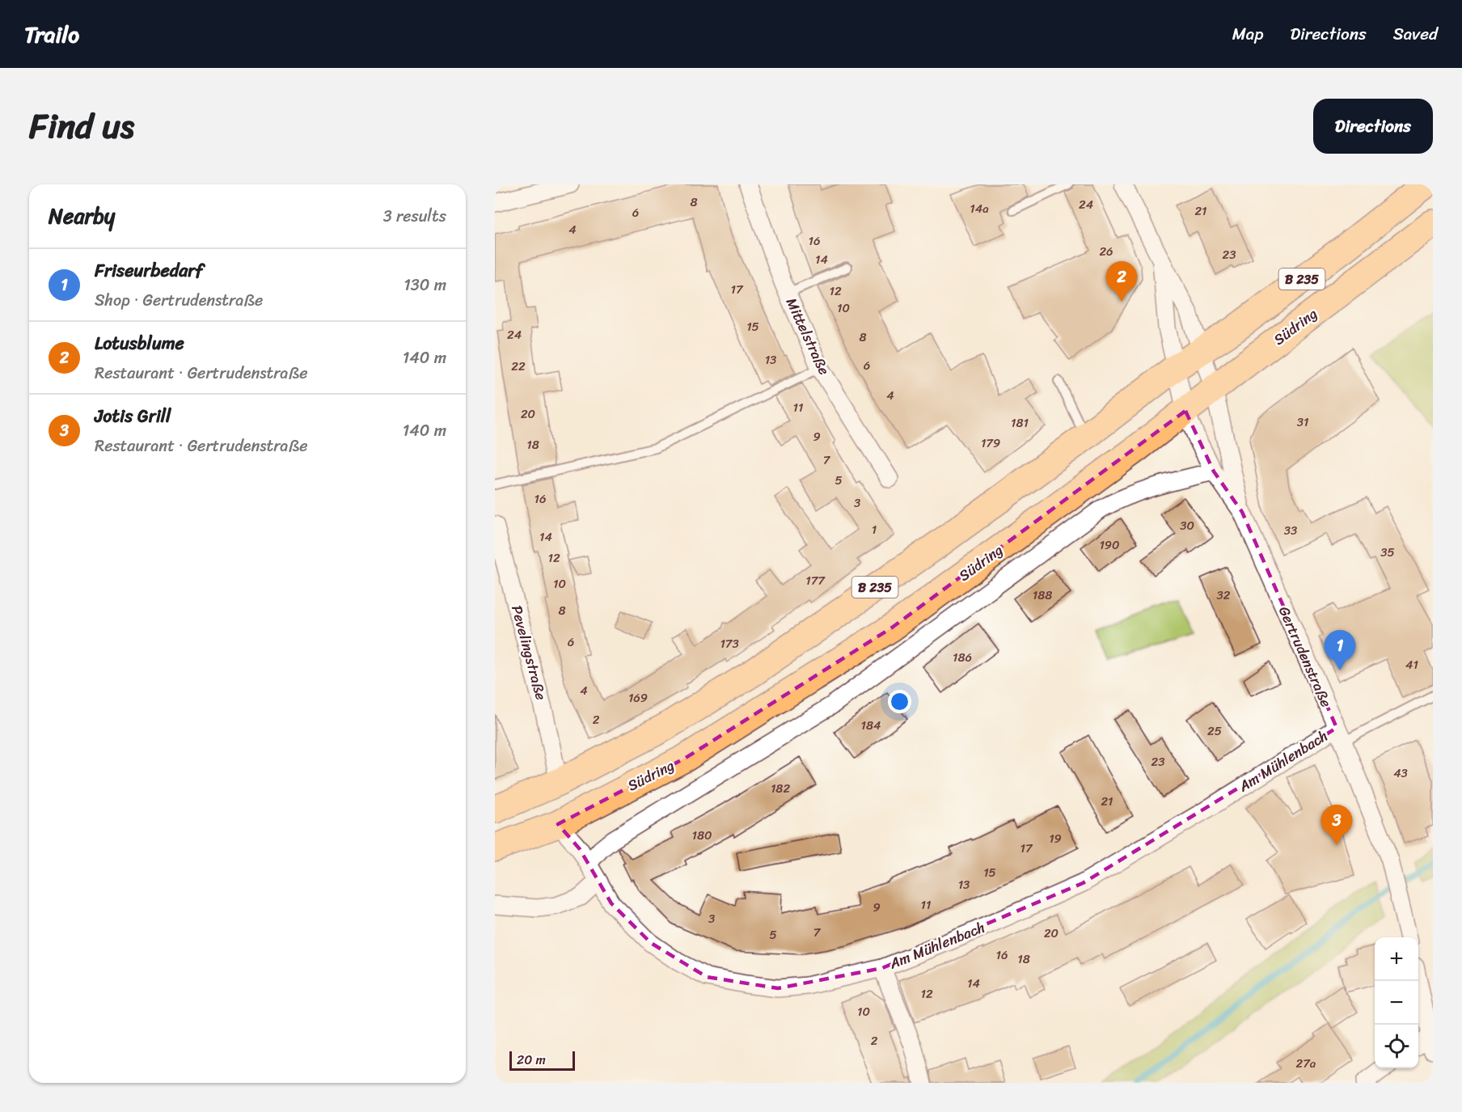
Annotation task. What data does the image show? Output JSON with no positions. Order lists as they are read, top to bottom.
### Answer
{
  "streets": {
    "main road": ["B 235", "Südring"],
    "street": [
      "Mittelstraße",
      "Pevelingstraße",
      "Gertrudenstraße",
      "Am Mühlenbach"
    ]
  },
  "crossings": [
    ["B 235", "Pevelingstraße"],
    ["B 235", "Gertrudenstraße"],
    ["Südring", "Gertrudenstraße"],
    ["Südring", "Am Mühlenbach"],
    ["Gertrudenstraße", "Am Mühlenbach"]
  ],
  "house_numbers": [
    "8",
    "24",
    "14a",
    "21",
    "6",
    "4",
    "16",
    "26",
    "23",
    "14",
    "17",
    "12",
    "10",
    "15",
    "24",
    "8",
    "13",
    "6",
    "22",
    "4",
    "11",
    "20",
    "31",
    "181",
    "9",
    "179",
    "18",
    "7",
    "5",
    "16",
    "3",
    "30",
    "1",
    "33",
    "14",
    "190",
    "35",
    "12",
    "177",
    "10",
    "188",
    "32",
    "8",
    "6",
    "173",
    "186",
    "41",
    "4",
    "169",
    "2",
    "184",
    "25",
    "23",
    "43",
    "182",
    "21",
    "180",
    "19",
    "17",
    "15",
    "13",
    "11",
    "9",
    "3",
    "7",
    "20",
    "5",
    "16",
    "18",
    "14",
    "12",
    "10",
    "2",
    "27a"
  ],
  "scale_bar": "20 m",
  "page": {
    "header": "Trailo",
    "nav": ["Map", "Directions", "Saved"],
    "title": "Find us",
    "buttons": "Directions",
    "heading": ["Nearby", "3 results"],
    "list": [
      {
        "mark": "1",
        "name": "Friseurbedarf",
        "note": "Shop · Gertrudenstraße",
        "value": "130 m"
      },
      {
        "mark": "2",
        "name": "Lotusblume",
        "note": "Restaurant · Gertrudenstraße",
        "value": "140 m"
      },
      {
        "mark": "3",
        "name": "Jotis Grill",
        "note": "Restaurant · Gertrudenstraße",
        "value": "140 m"
      }
    ],
    "pins": ["2", "1", "3"],
    "map_buttons": ["+", "−"],
    "scale": "20 m"
  }
}
